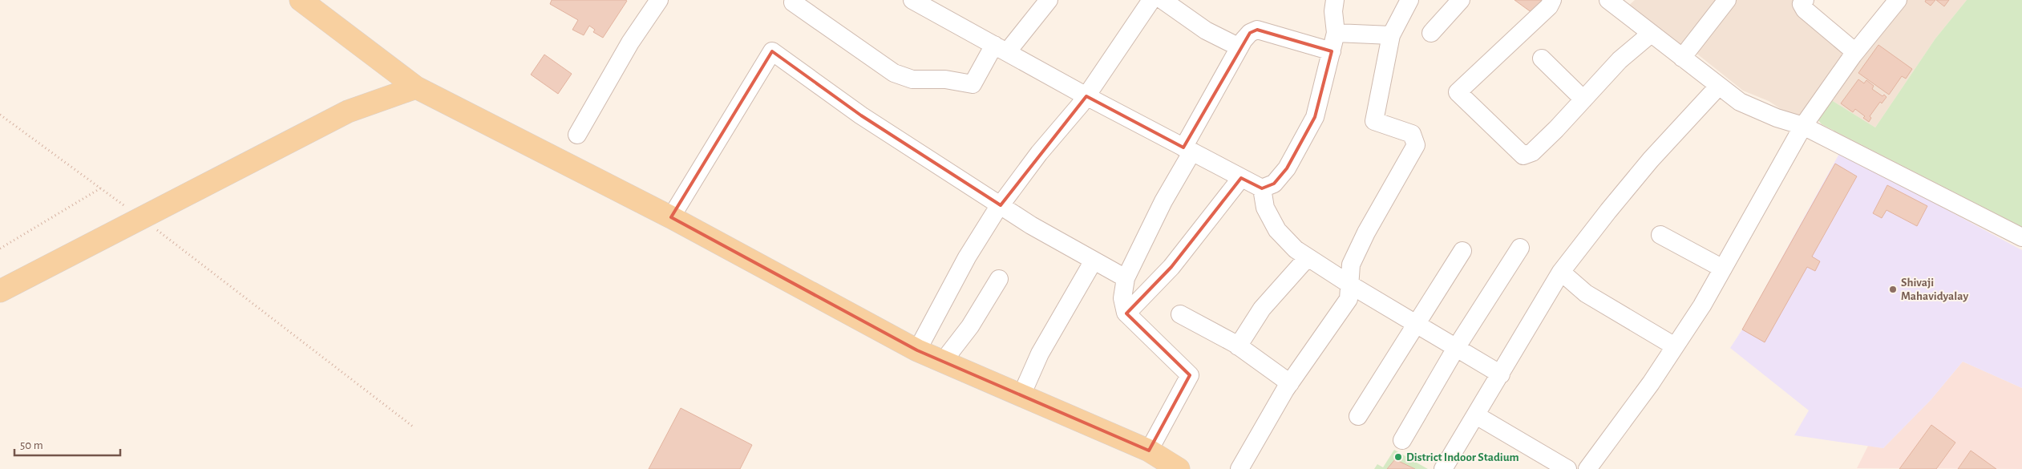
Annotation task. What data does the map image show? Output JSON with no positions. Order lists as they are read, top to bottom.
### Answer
{
  "places": ["Shivaji Mahavidyalay", "District Indoor Stadium"],
  "scale_bar": "50 m"
}
